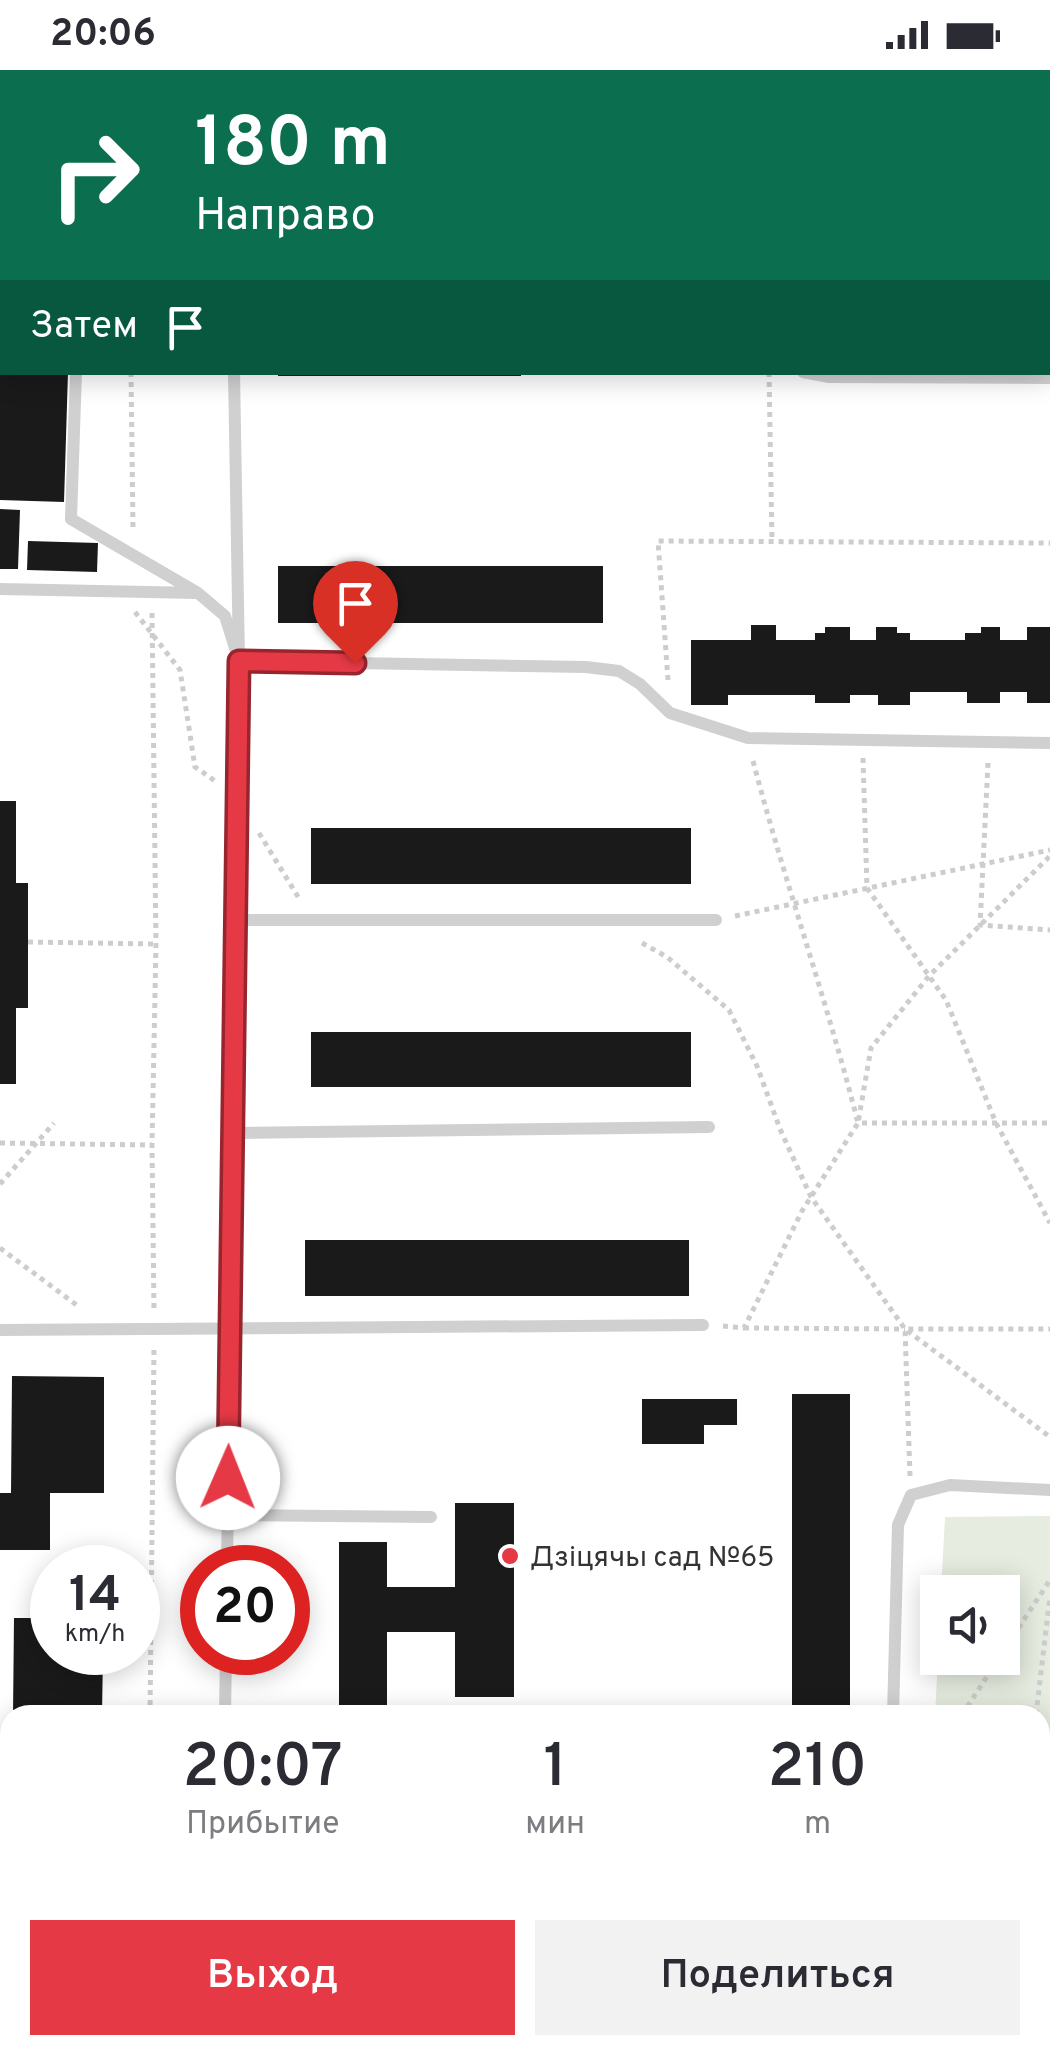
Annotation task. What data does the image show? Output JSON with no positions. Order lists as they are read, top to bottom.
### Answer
{
  "places": ["Дзіцячы сад №65"],
  "page": {
    "status": "20:06",
    "turn": ["180 m", "Направо"],
    "then": "Затем",
    "speed": "14 km/h",
    "limit": "20",
    "eta": [
      "20:07",
      "Прибытие",
      "1",
      "мин",
      "210",
      "m"
    ],
    "buttons": ["Выход", "Поделиться"]
  }
}
